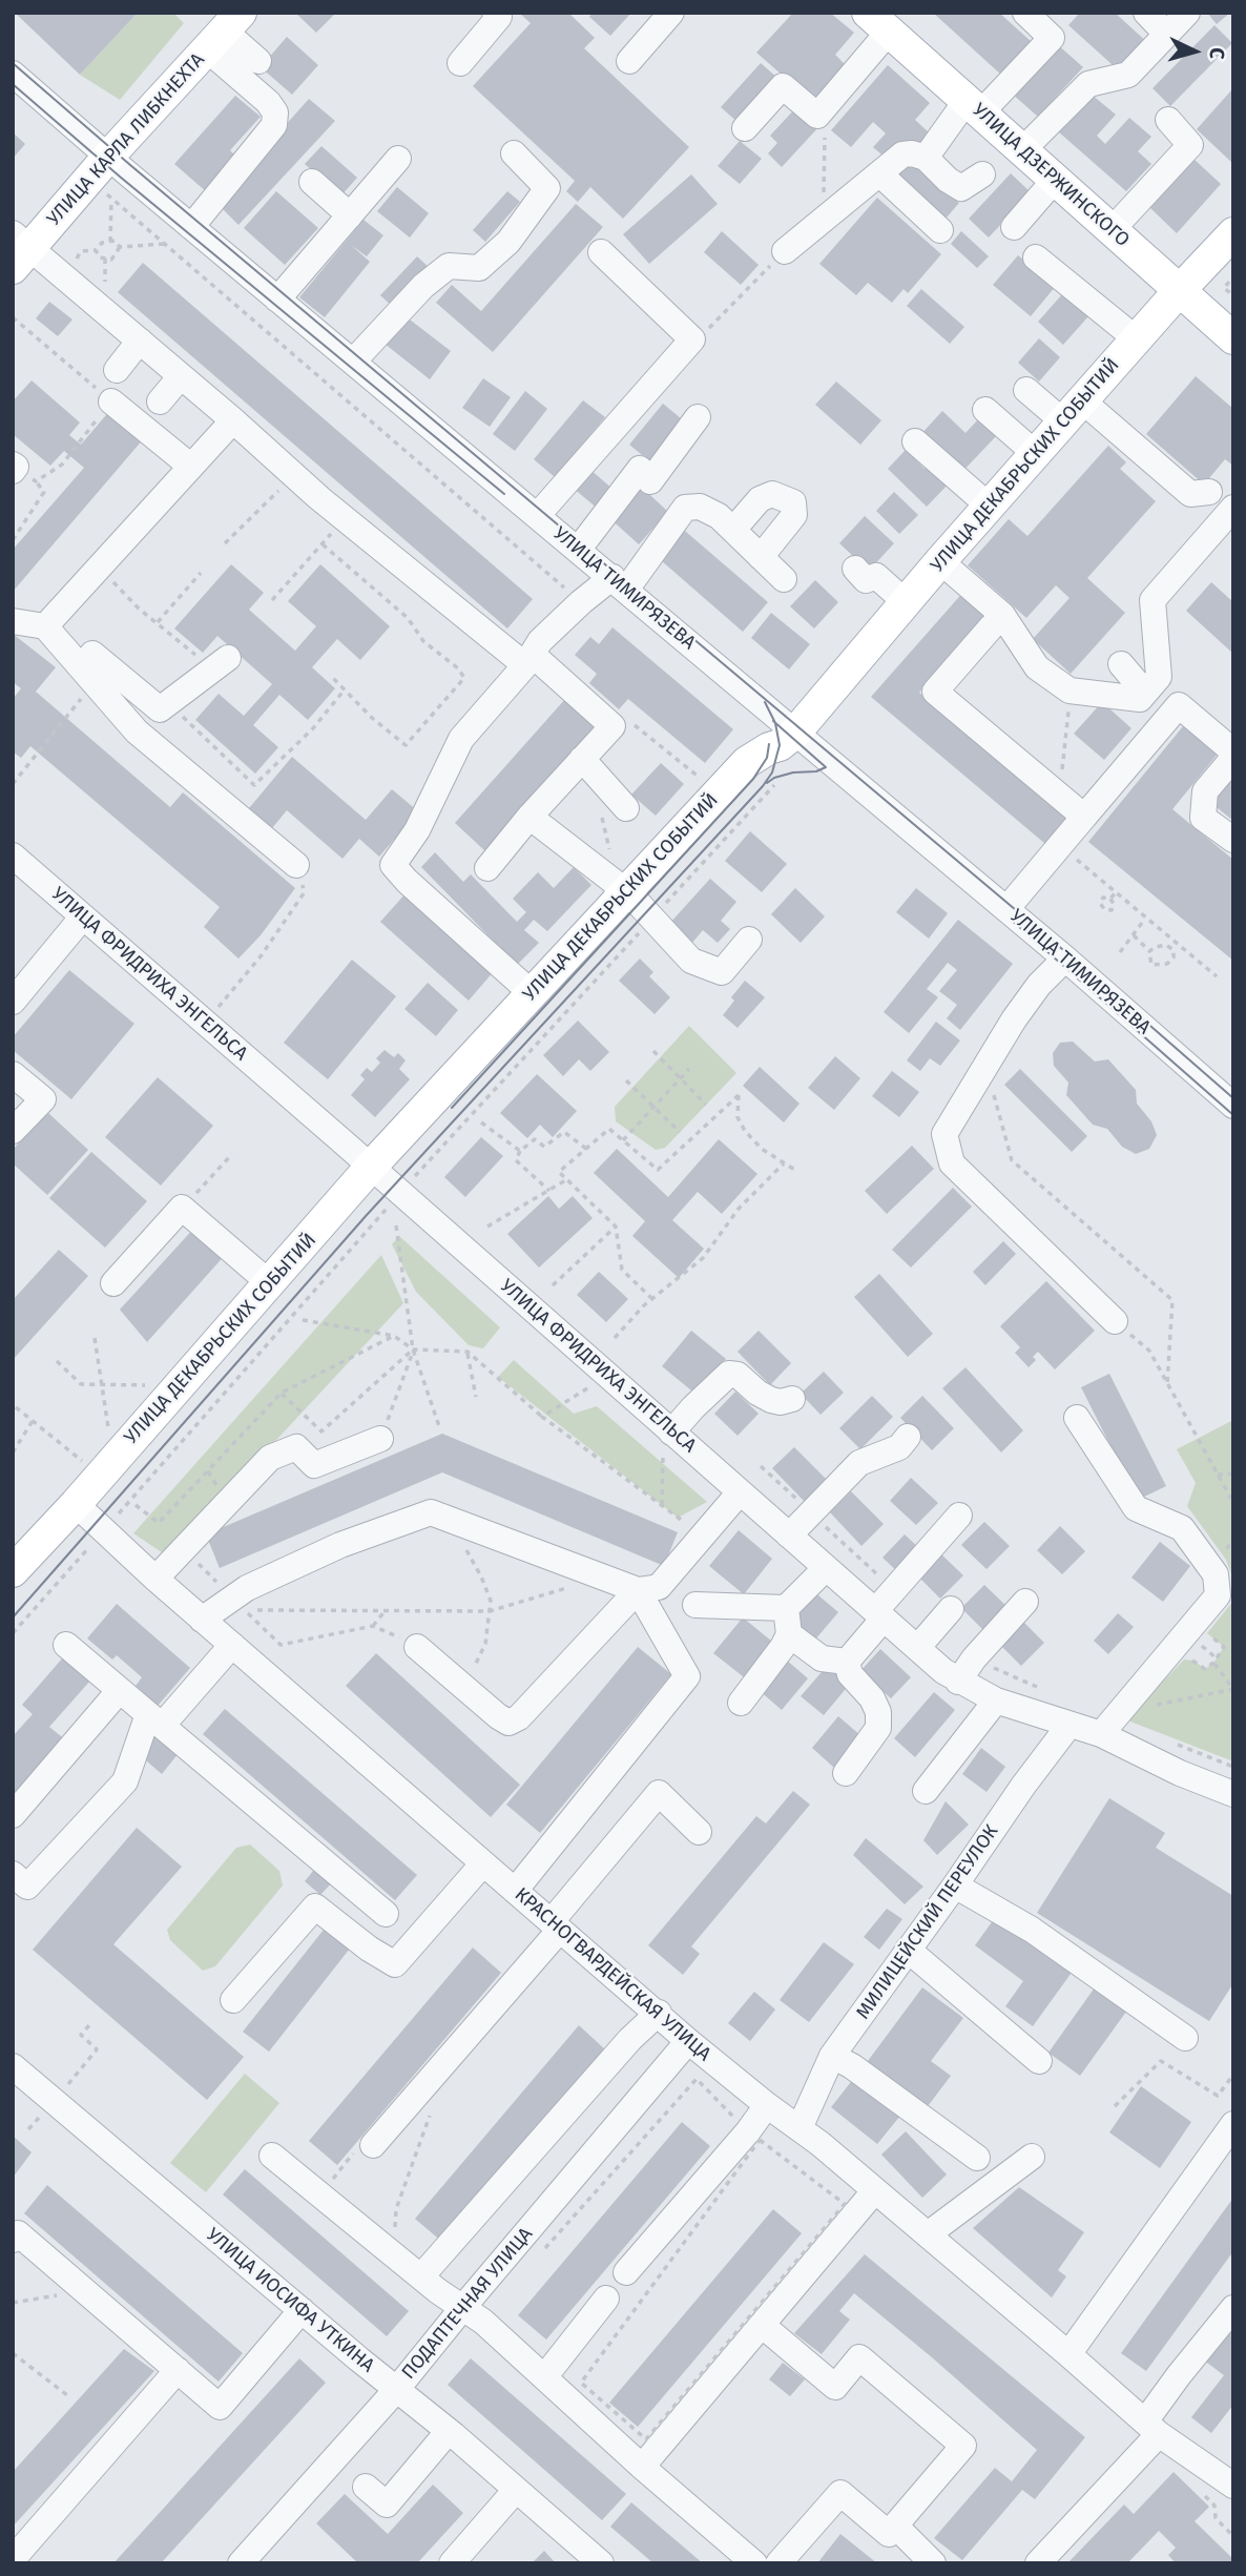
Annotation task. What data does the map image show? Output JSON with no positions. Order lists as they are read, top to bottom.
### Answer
{
  "streets": {
    "main road": ["УЛИЦА КАРЛА ЛИБКНЕХТА", "УЛИЦА ДЗЕРЖИНСКОГО", "УЛИЦА ДЕКАБРЬСКИХ СОБЫТИЙ"],
    "street": [
      "УЛИЦА ТИМИРЯЗЕВА",
      "УЛИЦА ФРИДРИХА ЭНГЕЛЬСА",
      "МИЛИЦЕЙСКИЙ ПЕРЕУЛОК",
      "КРАСНОГВАРДЕЙСКАЯ УЛИЦА",
      "УЛИЦА ИОСИФА УТКИНА",
      "ПОДАПТЕЧНАЯ УЛИЦА"
    ]
  },
  "crossings": [
    ["УЛИЦА КАРЛА ЛИБКНЕХТА", "УЛИЦА ТИМИРЯЗЕВА"],
    ["УЛИЦА ДЗЕРЖИНСКОГО", "УЛИЦА ДЕКАБРЬСКИХ СОБЫТИЙ"],
    ["УЛИЦА ДЕКАБРЬСКИХ СОБЫТИЙ", "УЛИЦА ТИМИРЯЗЕВА"],
    ["УЛИЦА ДЕКАБРЬСКИХ СОБЫТИЙ", "УЛИЦА ФРИДРИХА ЭНГЕЛЬСА"],
    ["УЛИЦА ДЕКАБРЬСКИХ СОБЫТИЙ", "КРАСНОГВАРДЕЙСКАЯ УЛИЦА"],
    ["УЛИЦА ФРИДРИХА ЭНГЕЛЬСА", "МИЛИЦЕЙСКИЙ ПЕРЕУЛОК"],
    ["МИЛИЦЕЙСКИЙ ПЕРЕУЛОК", "КРАСНОГВАРДЕЙСКАЯ УЛИЦА"],
    ["КРАСНОГВАРДЕЙСКАЯ УЛИЦА", "ПОДАПТЕЧНАЯ УЛИЦА"],
    ["УЛИЦА ИОСИФА УТКИНА", "ПОДАПТЕЧНАЯ УЛИЦА"]
  ],
  "north": "right"
}
